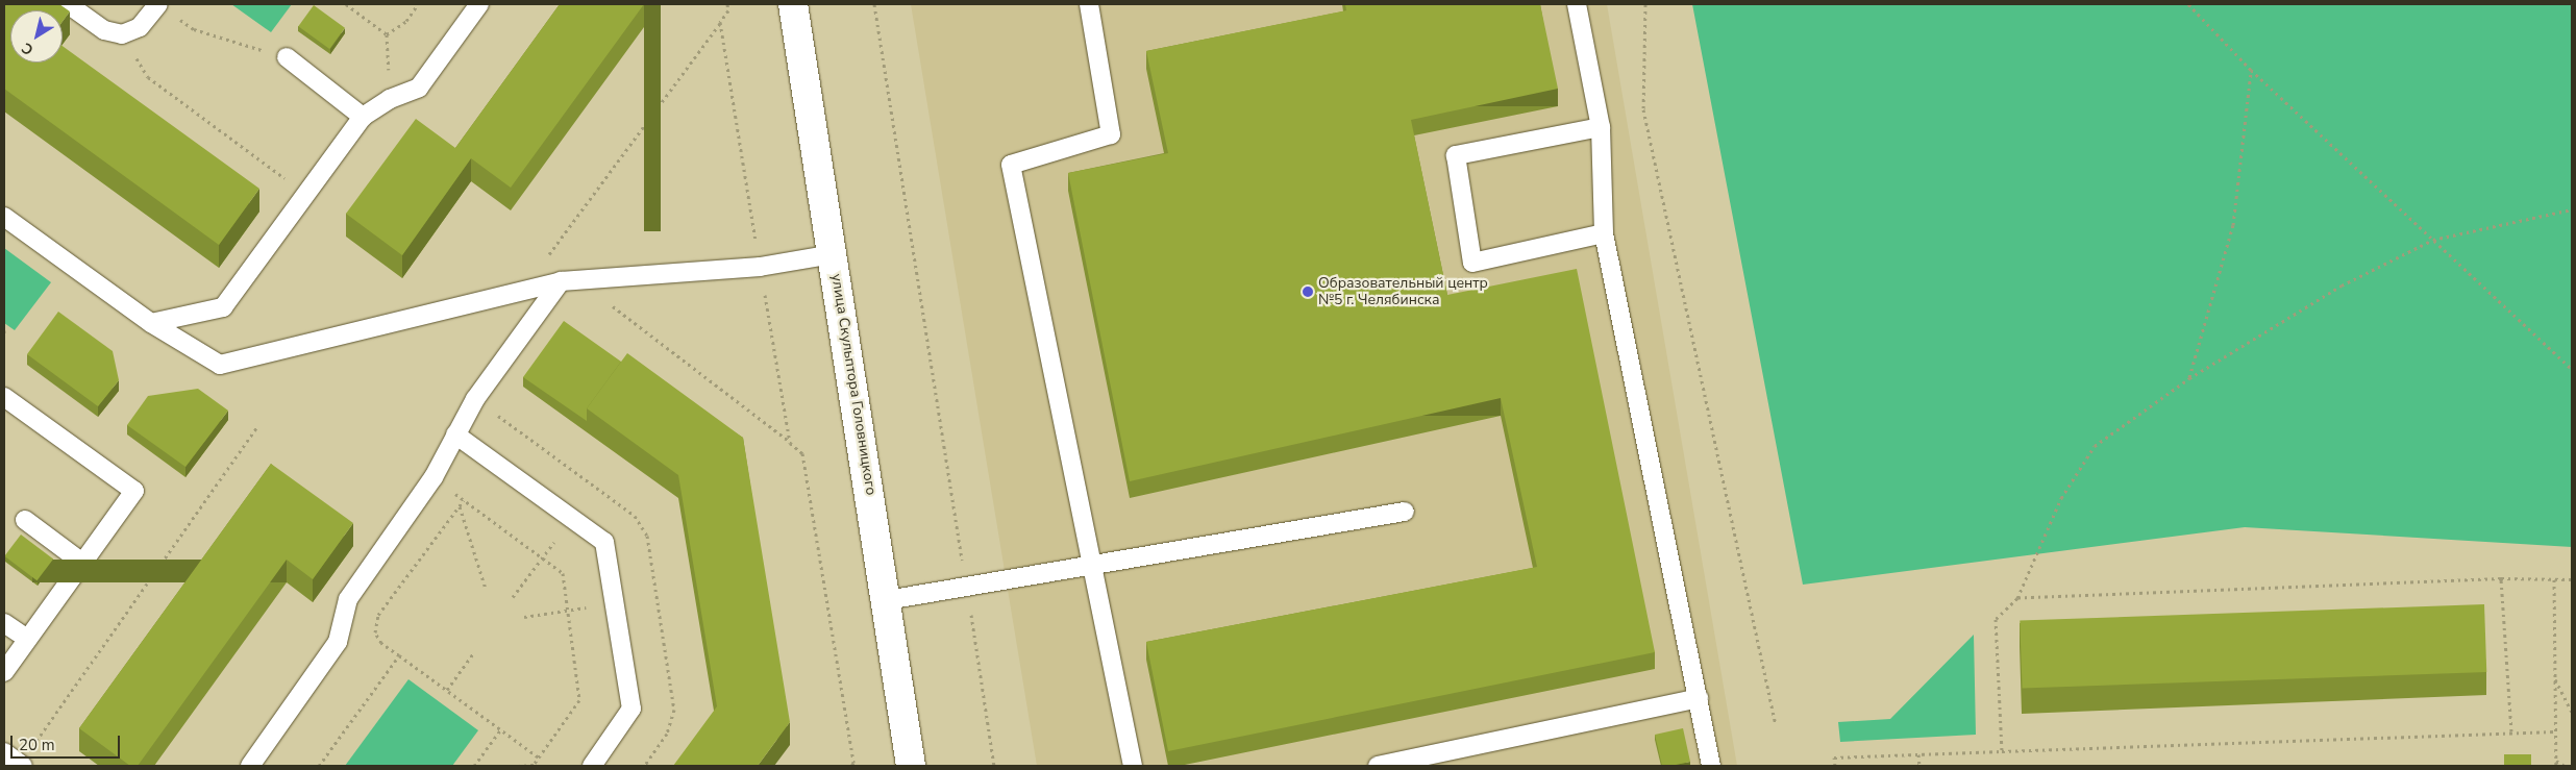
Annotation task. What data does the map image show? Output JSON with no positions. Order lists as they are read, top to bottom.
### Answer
{
  "streets": {
    "street": ["улица Скульптора Головницкого"]
  },
  "places": ["Образовательный центр №5 г. Челябинска"],
  "scale_bar": "20 m",
  "north": "bottom left"
}
